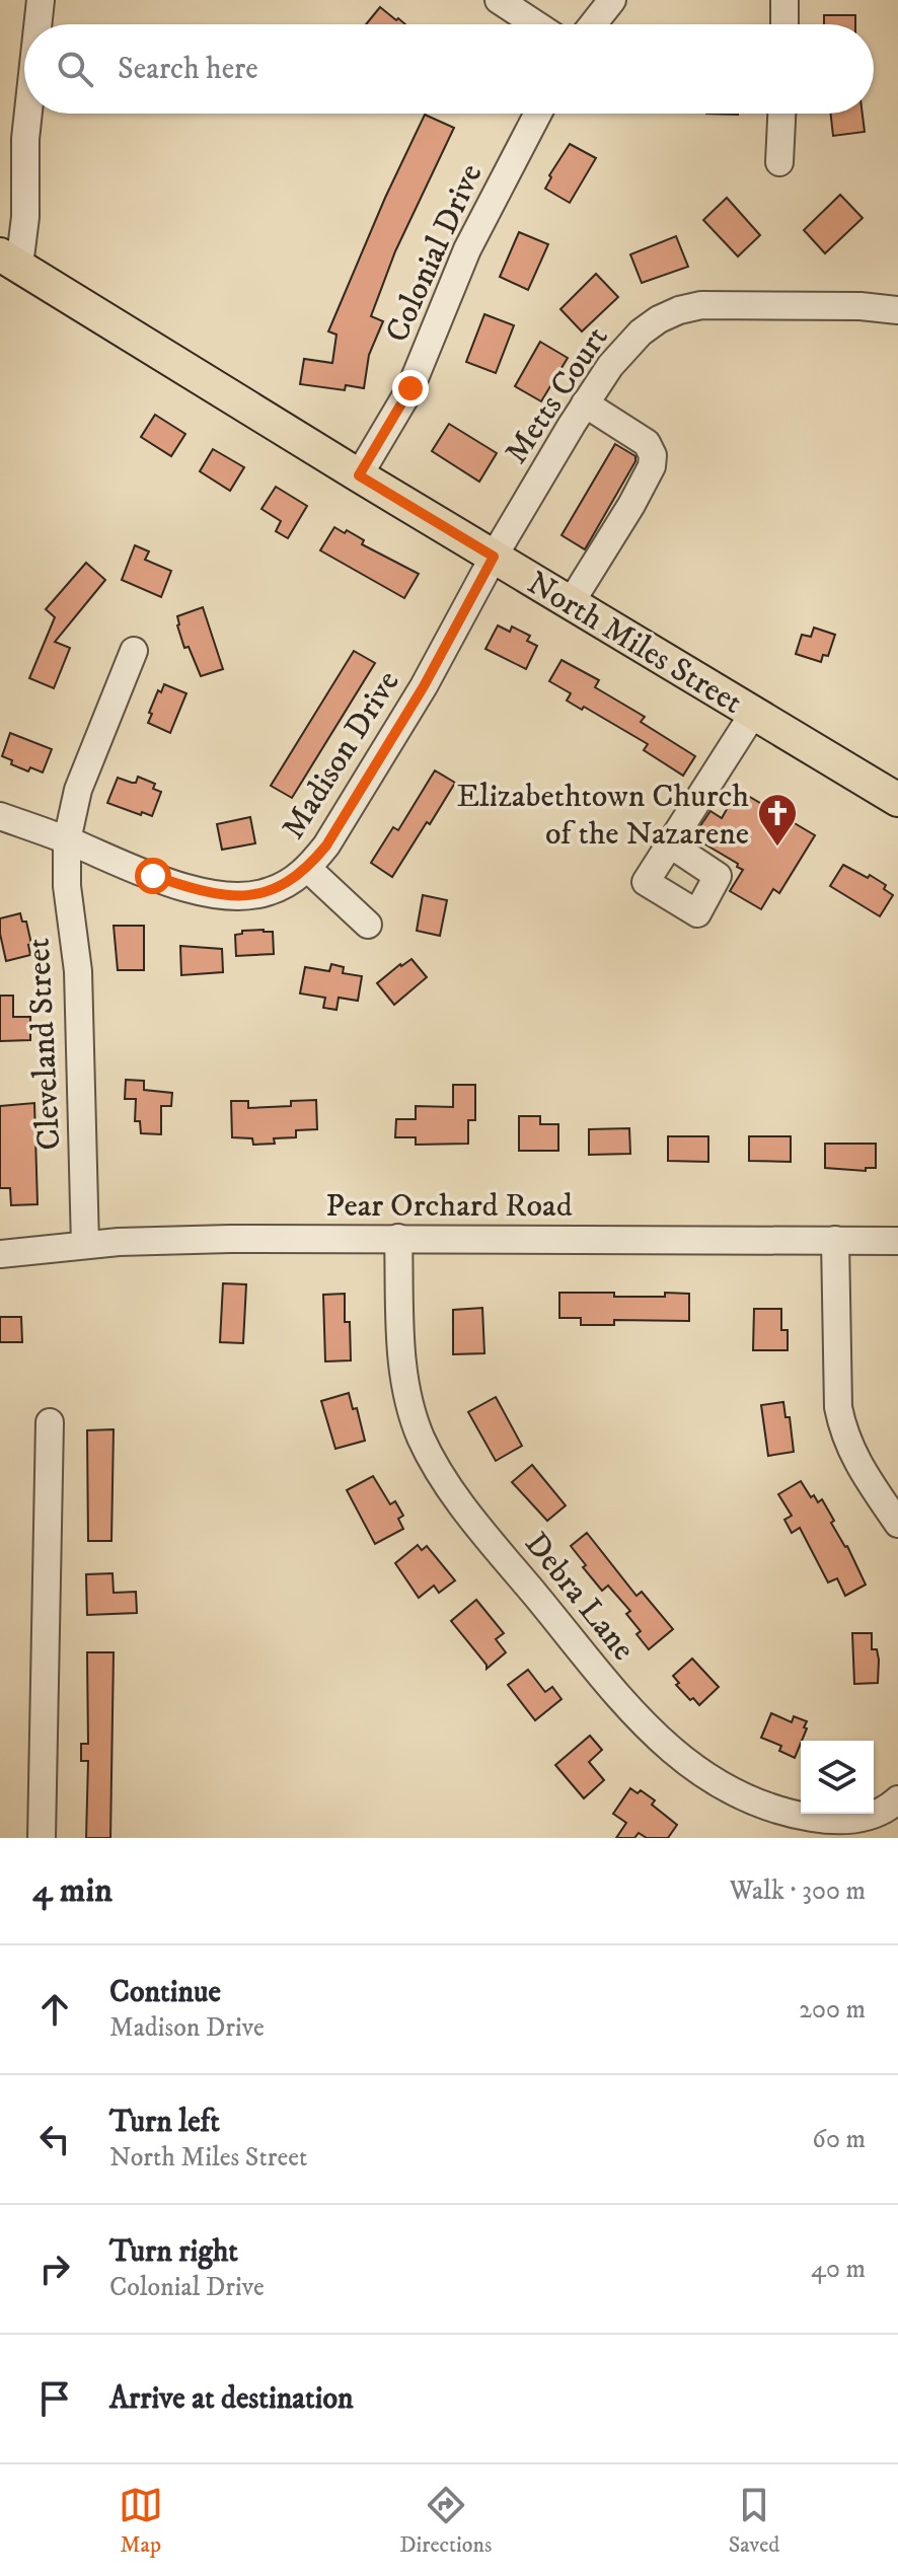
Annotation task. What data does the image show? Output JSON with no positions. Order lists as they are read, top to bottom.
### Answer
{
  "streets": {
    "main road": ["North Miles Street"],
    "street": [
      "Colonial Drive",
      "Metts Court",
      "Madison Drive",
      "Cleveland Street",
      "Pear Orchard Road",
      "Debra Lane"
    ]
  },
  "crossings": [
    ["Colonial Drive", "North Miles Street"],
    ["Metts Court", "North Miles Street"],
    ["Metts Court", "Madison Drive"],
    ["North Miles Street", "Madison Drive"],
    ["Madison Drive", "Cleveland Street"],
    ["Cleveland Street", "Pear Orchard Road"],
    ["Pear Orchard Road", "Debra Lane"]
  ],
  "places": {
    "church": ["Elizabethtown Church of the Nazarene"]
  },
  "page": {
    "search": "Search here",
    "heading": ["4 min", "Walk · 300 m"],
    "list": [
      ["Continue", "Madison Drive", "200 m"],
      ["Turn left", "North Miles Street", "60 m"],
      ["Turn right", "Colonial Drive", "40 m"],
      "Arrive at destination"
    ],
    "nav": ["Map", "Directions", "Saved"]
  }
}
